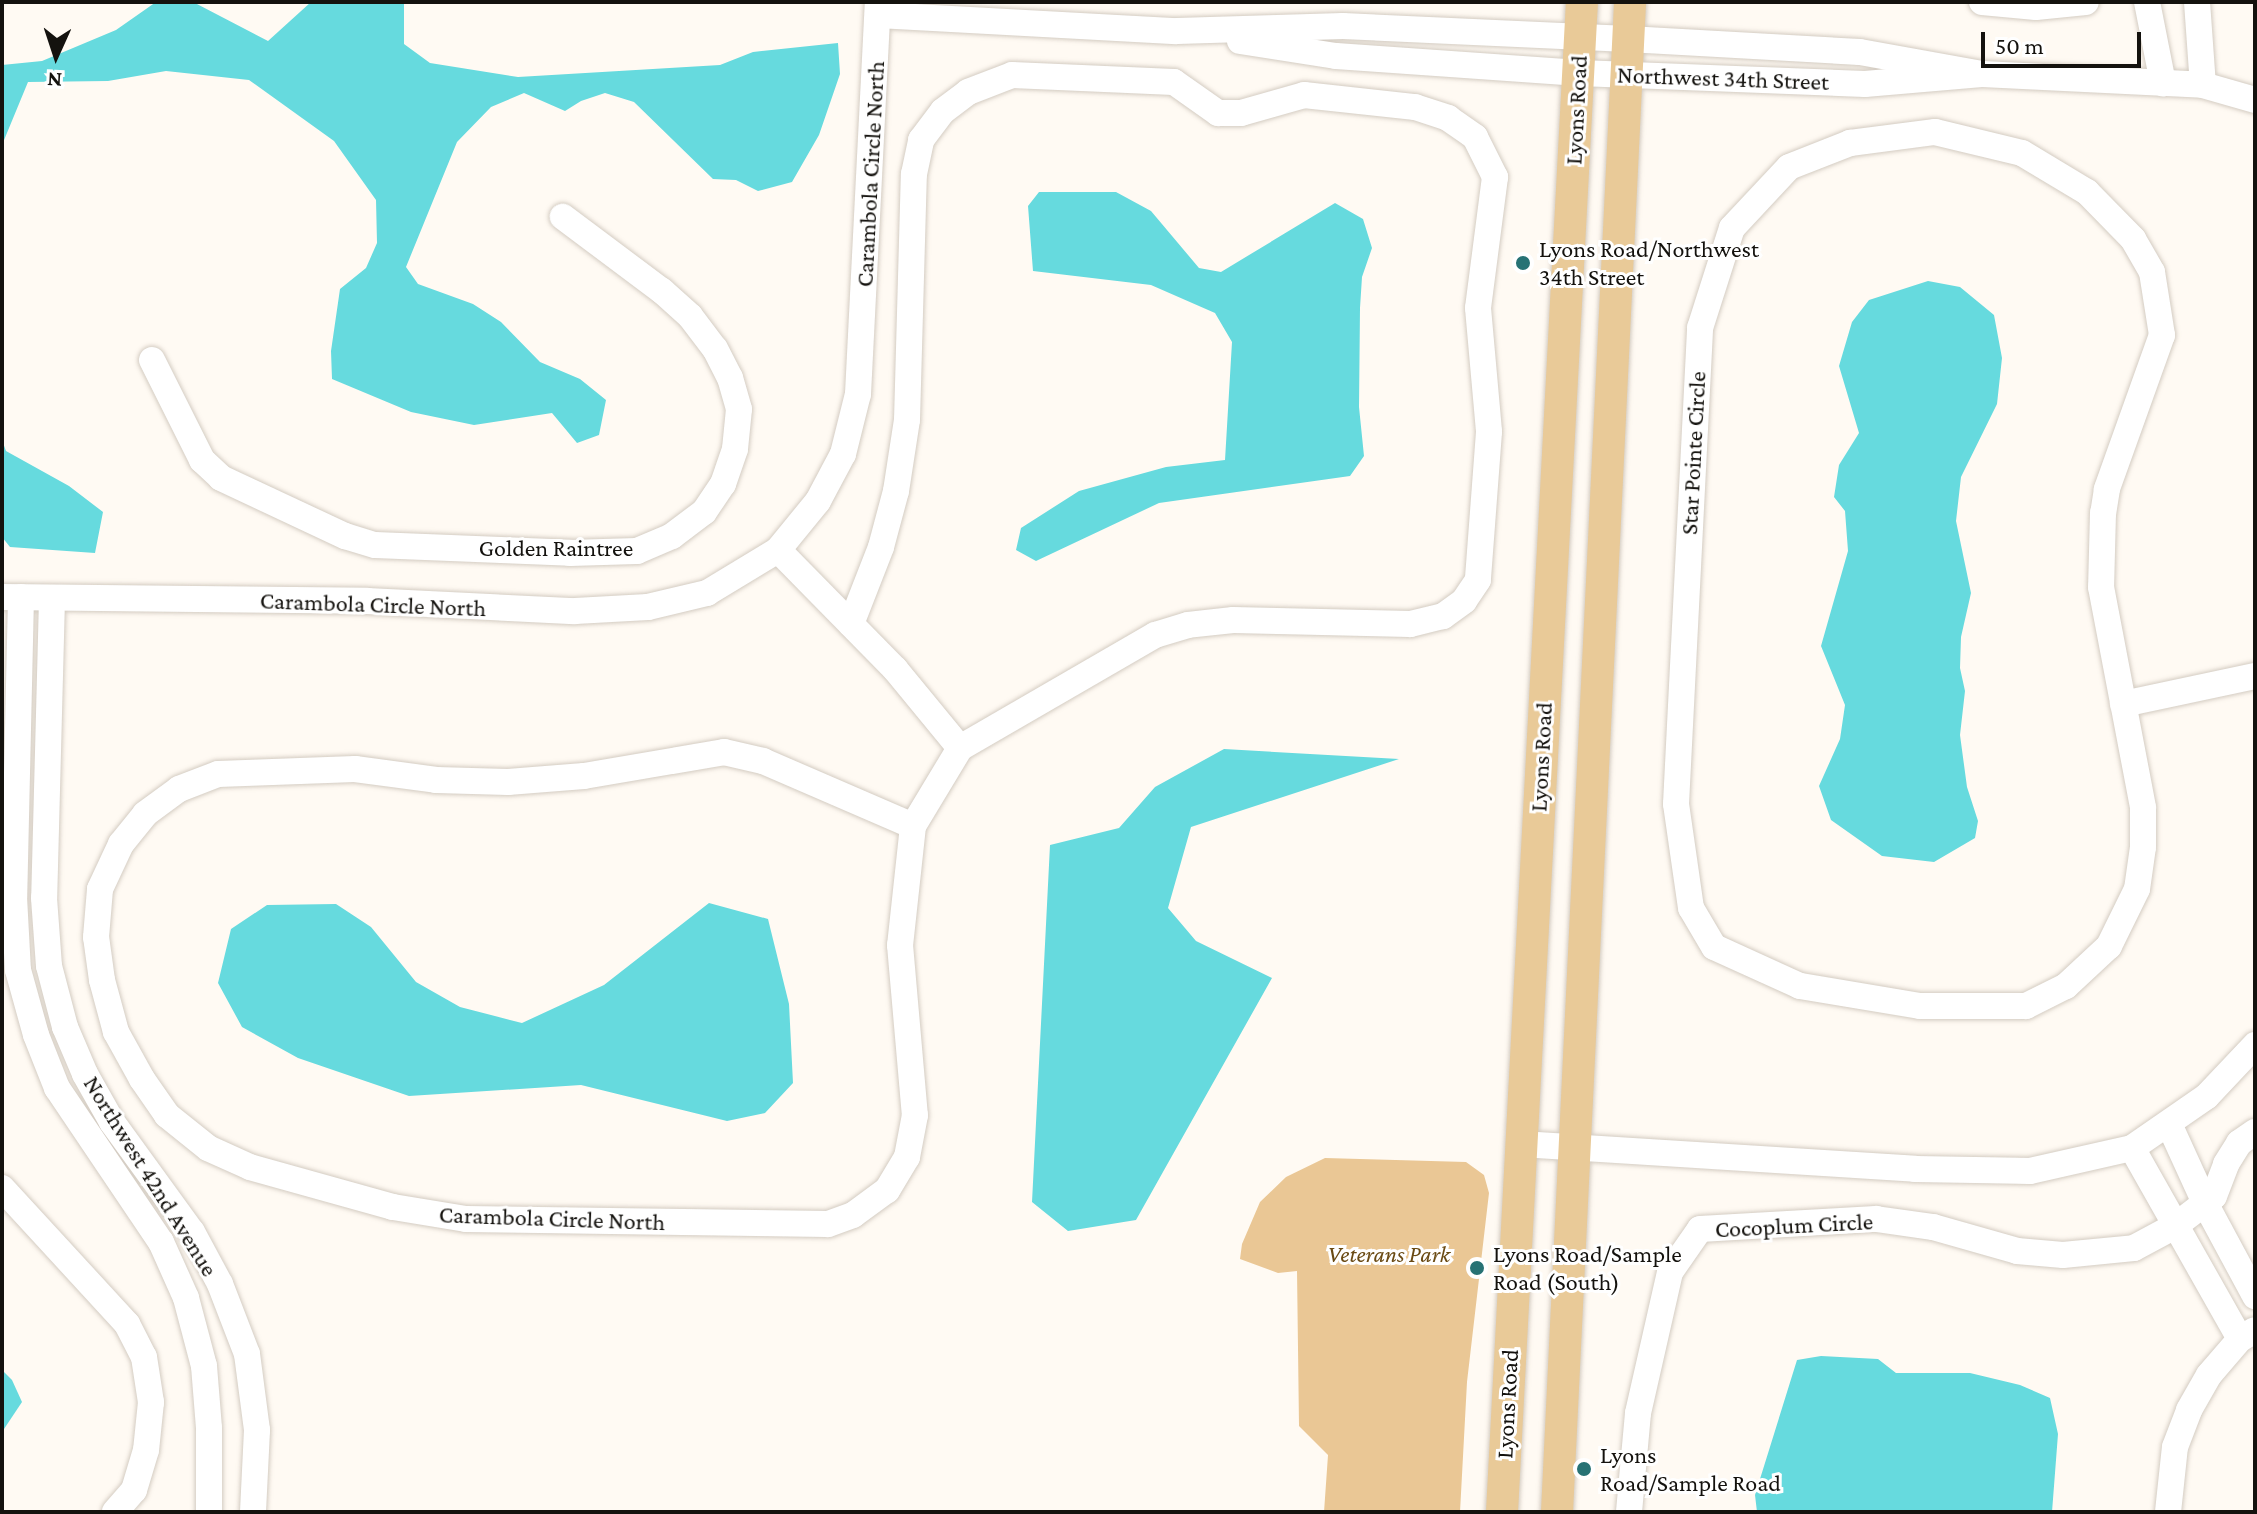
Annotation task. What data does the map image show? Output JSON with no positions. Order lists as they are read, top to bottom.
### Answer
{
  "streets": {
    "main road": ["Lyons Road"],
    "street": [
      "Northwest 34th Street",
      "Carambola Circle North",
      "Star Pointe Circle",
      "Golden Raintree",
      "Northwest 42nd Avenue",
      "Cocoplum Circle"
    ]
  },
  "crossings": [
    ["Northwest 34th Street", "Lyons Road"],
    ["Northwest 34th Street", "Carambola Circle North"],
    ["Carambola Circle North", "Northwest 42nd Avenue"]
  ],
  "parks": ["Veterans Park"],
  "places": ["Lyons Road/Northwest 34th Street", "Lyons Road/Sample Road (South)", "Lyons Road/Sample Road"],
  "scale_bar": "50 m",
  "north": "bottom"
}
